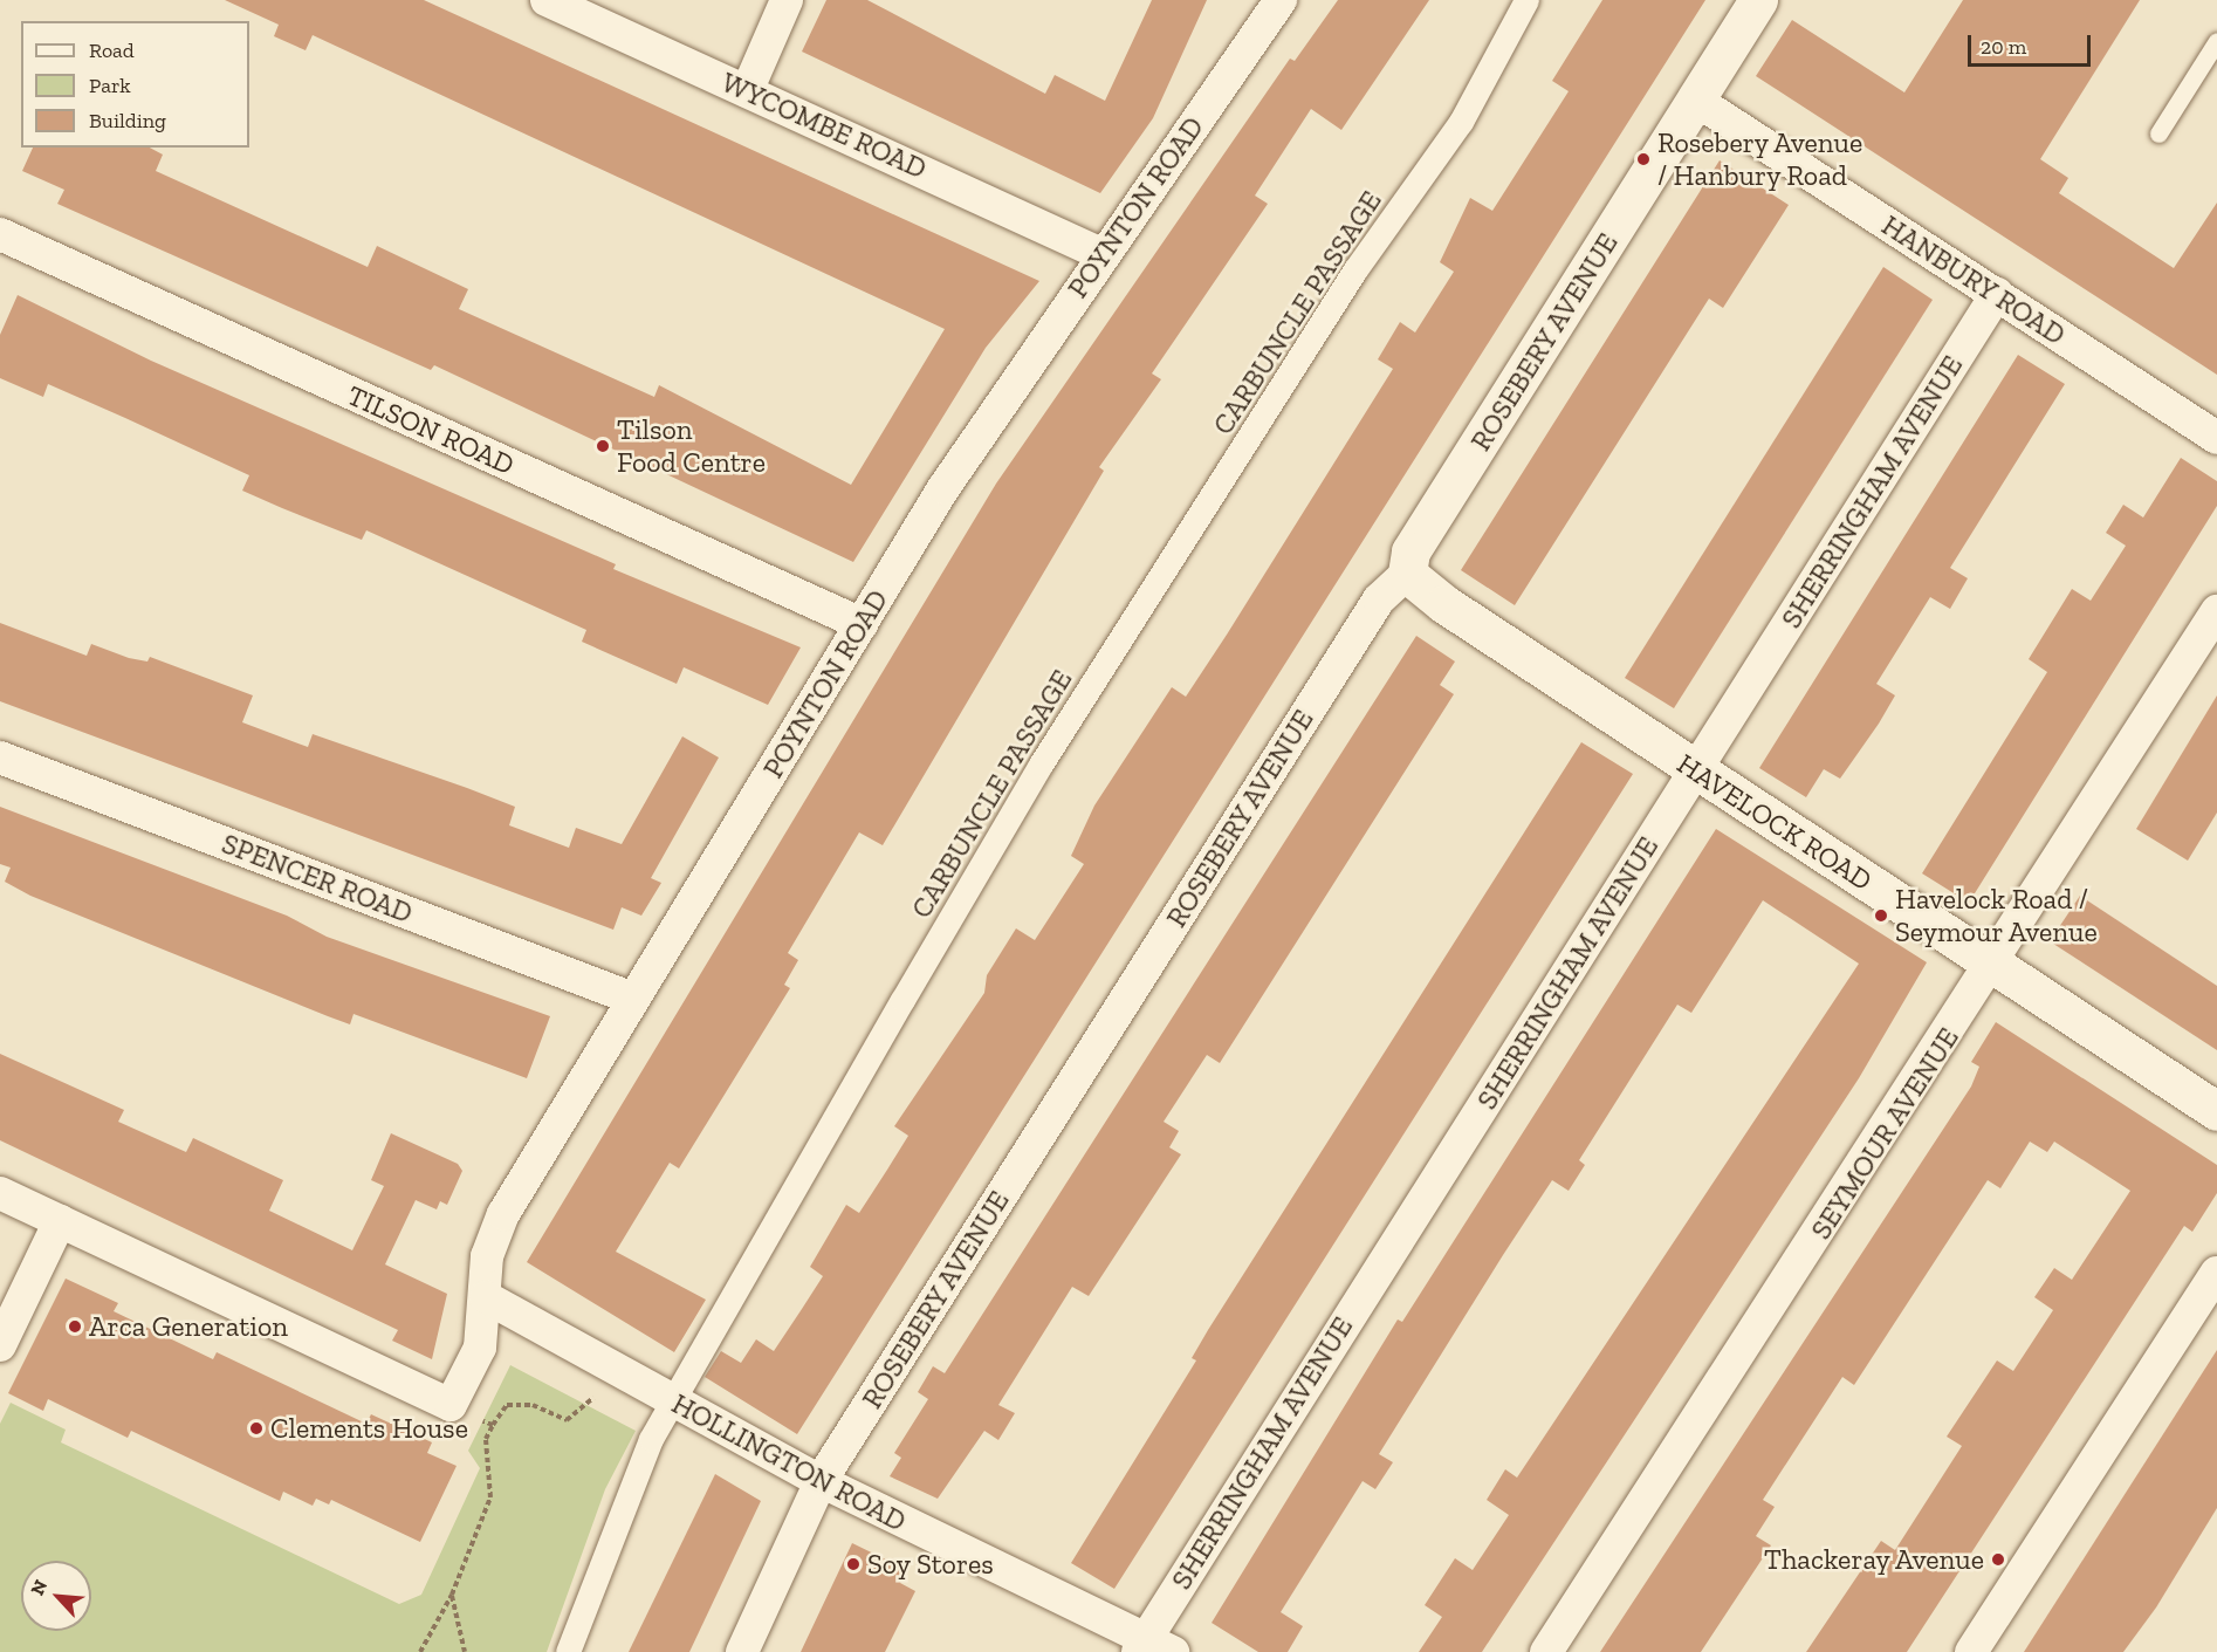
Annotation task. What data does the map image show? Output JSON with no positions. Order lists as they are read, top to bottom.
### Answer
{
  "streets": {
    "street": [
      "WYCOMBE ROAD",
      "POYNTON ROAD",
      "HANBURY ROAD",
      "CARBUNCLE PASSAGE",
      "ROSEBERY AVENUE",
      "TILSON ROAD",
      "SHERRINGHAM AVENUE",
      "HAVELOCK ROAD",
      "SPENCER ROAD",
      "SEYMOUR AVENUE",
      "HOLLINGTON ROAD"
    ]
  },
  "crossings": [
    ["WYCOMBE ROAD", "POYNTON ROAD"],
    ["POYNTON ROAD", "TILSON ROAD"],
    ["POYNTON ROAD", "SPENCER ROAD"],
    ["POYNTON ROAD", "HOLLINGTON ROAD"],
    ["HANBURY ROAD", "ROSEBERY AVENUE"],
    ["HANBURY ROAD", "SHERRINGHAM AVENUE"],
    ["CARBUNCLE PASSAGE", "HOLLINGTON ROAD"],
    ["ROSEBERY AVENUE", "HAVELOCK ROAD"],
    ["ROSEBERY AVENUE", "HOLLINGTON ROAD"],
    ["SHERRINGHAM AVENUE", "HAVELOCK ROAD"],
    ["SHERRINGHAM AVENUE", "HOLLINGTON ROAD"],
    ["HAVELOCK ROAD", "SEYMOUR AVENUE"]
  ],
  "places": [
    "Rosebery Avenue / Hanbury Road",
    "Tilson Food Centre",
    "Havelock Road / Seymour Avenue",
    "Arca Generation",
    "Clements House",
    "Thackeray Avenue",
    "Soy Stores"
  ],
  "legend": ["Road", "Park", "Building"],
  "scale_bar": "20 m",
  "north": "top left"
}
